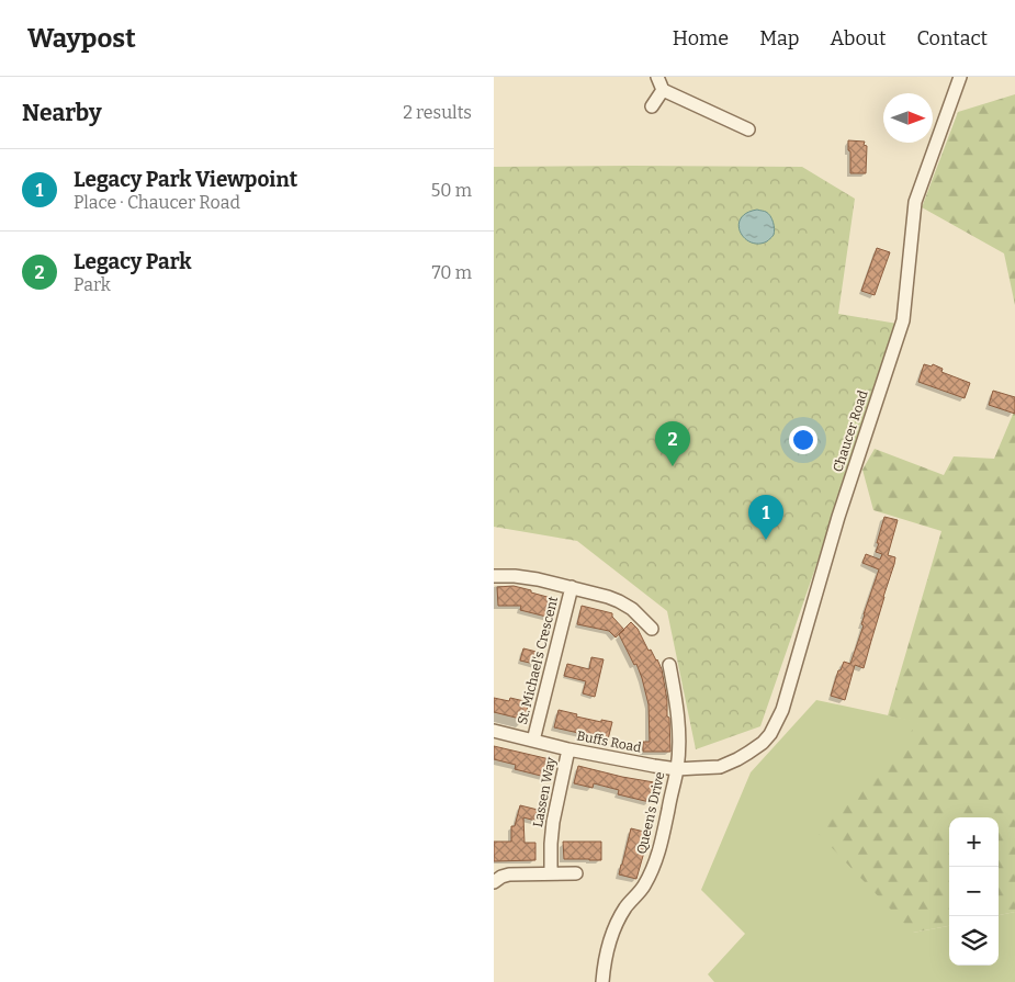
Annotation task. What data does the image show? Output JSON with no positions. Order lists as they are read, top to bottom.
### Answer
{
  "streets": {
    "street": [
      "Chaucer Road",
      "St. Michael's Crescent",
      "Buffs Road",
      "Lassen Way",
      "Queen's Drive"
    ]
  },
  "crossings": [
    ["Chaucer Road", "Buffs Road"],
    ["St. Michael's Crescent", "Buffs Road"],
    ["Buffs Road", "Lassen Way"],
    ["Buffs Road", "Queen's Drive"]
  ],
  "north": "right",
  "page": {
    "header": "Waypost",
    "nav": [
      "Home",
      "Map",
      "About",
      "Contact"
    ],
    "heading": ["Nearby", "2 results"],
    "list": [
      {
        "mark": "1",
        "name": "Legacy Park Viewpoint",
        "note": "Place · Chaucer Road",
        "value": "50 m"
      },
      {
        "mark": "2",
        "name": "Legacy Park",
        "note": "Park",
        "value": "70 m"
      }
    ],
    "pins": ["2", "1"],
    "map_buttons": ["+", "−"]
  }
}
